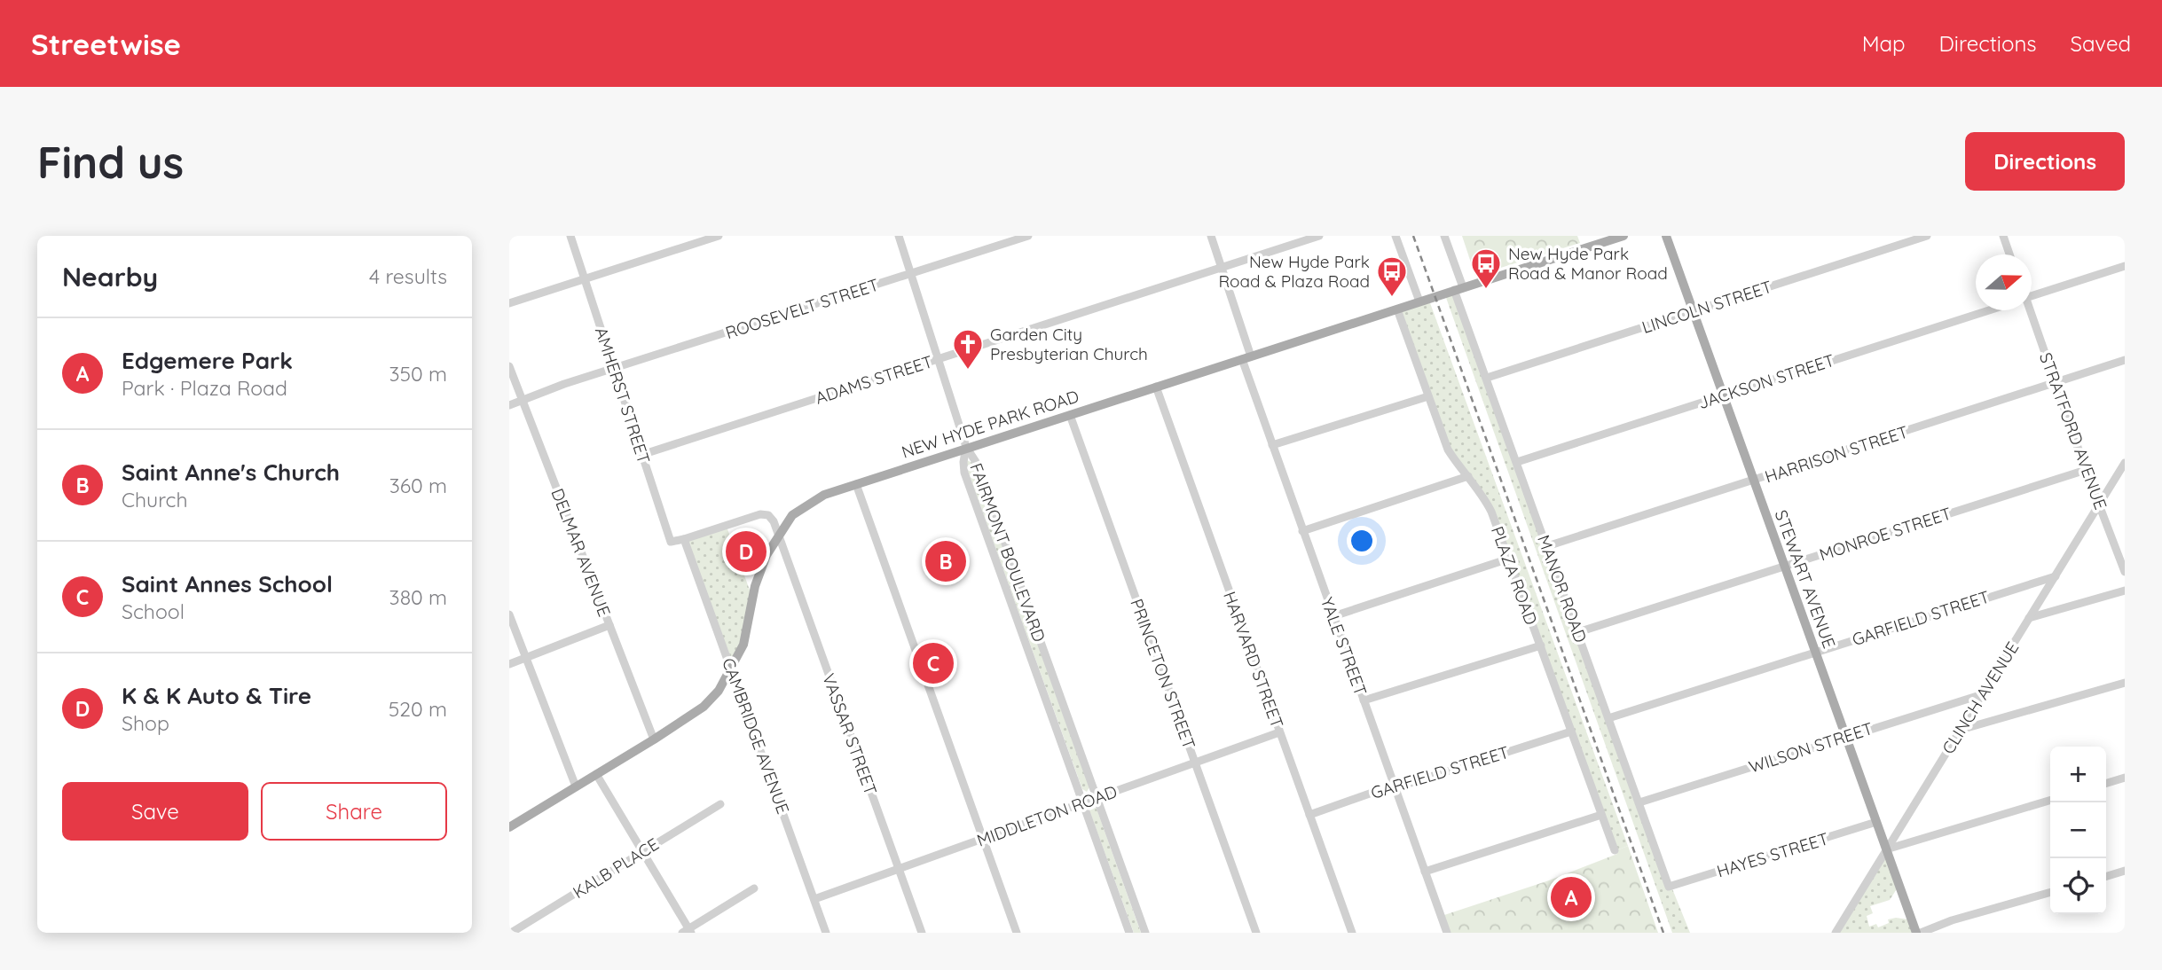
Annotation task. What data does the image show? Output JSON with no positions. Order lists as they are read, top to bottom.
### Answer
{
  "streets": {
    "main road": ["NEW HYDE PARK ROAD", "STEWART AVENUE"],
    "street": [
      "LINCOLN STREET",
      "ROOSEVELT STREET",
      "ADAMS STREET",
      "JACKSON STREET",
      "AMHERST STREET",
      "STRATFORD AVENUE",
      "HARRISON STREET",
      "MONROE STREET",
      "DELMAR AVENUE",
      "FAIRMONT BOULEVARD",
      "PLAZA ROAD",
      "MANOR ROAD",
      "GARFIELD STREET",
      "YALE STREET",
      "HARVARD STREET",
      "PRINCETON STREET",
      "CLINCH AVENUE",
      "VASSAR STREET",
      "CAMBRIDGE AVENUE",
      "WILSON STREET",
      "MIDDLETON ROAD",
      "HAYES STREET",
      "KALB PLACE"
    ]
  },
  "crossings": [
    ["LINCOLN STREET", "STEWART AVENUE"],
    ["LINCOLN STREET", "MANOR ROAD"],
    ["ROOSEVELT STREET", "AMHERST STREET"],
    ["ROOSEVELT STREET", "DELMAR AVENUE"],
    ["ADAMS STREET", "AMHERST STREET"],
    ["ADAMS STREET", "YALE STREET"],
    ["JACKSON STREET", "STEWART AVENUE"],
    ["JACKSON STREET", "MANOR ROAD"],
    ["AMHERST STREET", "CAMBRIDGE AVENUE"],
    ["NEW HYDE PARK ROAD", "DELMAR AVENUE"],
    ["NEW HYDE PARK ROAD", "FAIRMONT BOULEVARD"],
    ["NEW HYDE PARK ROAD", "PLAZA ROAD"],
    ["NEW HYDE PARK ROAD", "MANOR ROAD"],
    ["NEW HYDE PARK ROAD", "YALE STREET"],
    ["NEW HYDE PARK ROAD", "HARVARD STREET"],
    ["NEW HYDE PARK ROAD", "PRINCETON STREET"],
    ["NEW HYDE PARK ROAD", "VASSAR STREET"],
    ["NEW HYDE PARK ROAD", "CAMBRIDGE AVENUE"],
    ["STRATFORD AVENUE", "HARRISON STREET"],
    ["STRATFORD AVENUE", "MONROE STREET"],
    ["STRATFORD AVENUE", "CLINCH AVENUE"],
    ["HARRISON STREET", "STEWART AVENUE"],
    ["HARRISON STREET", "MANOR ROAD"],
    ["MONROE STREET", "STEWART AVENUE"],
    ["MONROE STREET", "MANOR ROAD"],
    ["FAIRMONT BOULEVARD", "MIDDLETON ROAD"],
    ["PLAZA ROAD", "GARFIELD STREET"],
    ["STEWART AVENUE", "GARFIELD STREET"],
    ["STEWART AVENUE", "CLINCH AVENUE"],
    ["STEWART AVENUE", "WILSON STREET"],
    ["STEWART AVENUE", "HAYES STREET"],
    ["MANOR ROAD", "GARFIELD STREET"],
    ["MANOR ROAD", "WILSON STREET"],
    ["MANOR ROAD", "HAYES STREET"],
    ["GARFIELD STREET", "YALE STREET"],
    ["GARFIELD STREET", "HARVARD STREET"],
    ["GARFIELD STREET", "CLINCH AVENUE"],
    ["HARVARD STREET", "MIDDLETON ROAD"],
    ["PRINCETON STREET", "MIDDLETON ROAD"],
    ["CLINCH AVENUE", "WILSON STREET"],
    ["VASSAR STREET", "MIDDLETON ROAD"],
    ["CAMBRIDGE AVENUE", "MIDDLETON ROAD"]
  ],
  "places": {
    "bus stop": ["New Hyde Park Road & Manor Road", "New Hyde Park Road & Plaza Road"],
    "church": ["Garden City Presbyterian Church"]
  },
  "north": "right",
  "page": {
    "header": "Streetwise",
    "nav": ["Map", "Directions", "Saved"],
    "buttons": [
      "Directions",
      ["Save", "Share"]
    ],
    "title": "Find us",
    "heading": ["Nearby", "4 results"],
    "list": [
      {
        "mark": "A",
        "name": "Edgemere Park",
        "note": "Park · Plaza Road",
        "value": "350 m"
      },
      {
        "mark": "B",
        "name": "Saint Anne's Church",
        "note": "Church",
        "value": "360 m"
      },
      {
        "mark": "C",
        "name": "Saint Annes School",
        "note": "School",
        "value": "380 m"
      },
      {
        "mark": "D",
        "name": "K & K Auto & Tire",
        "note": "Shop",
        "value": "520 m"
      }
    ],
    "pins": [
      "D",
      "B",
      "C",
      "A"
    ],
    "map_buttons": ["+", "−"]
  }
}
